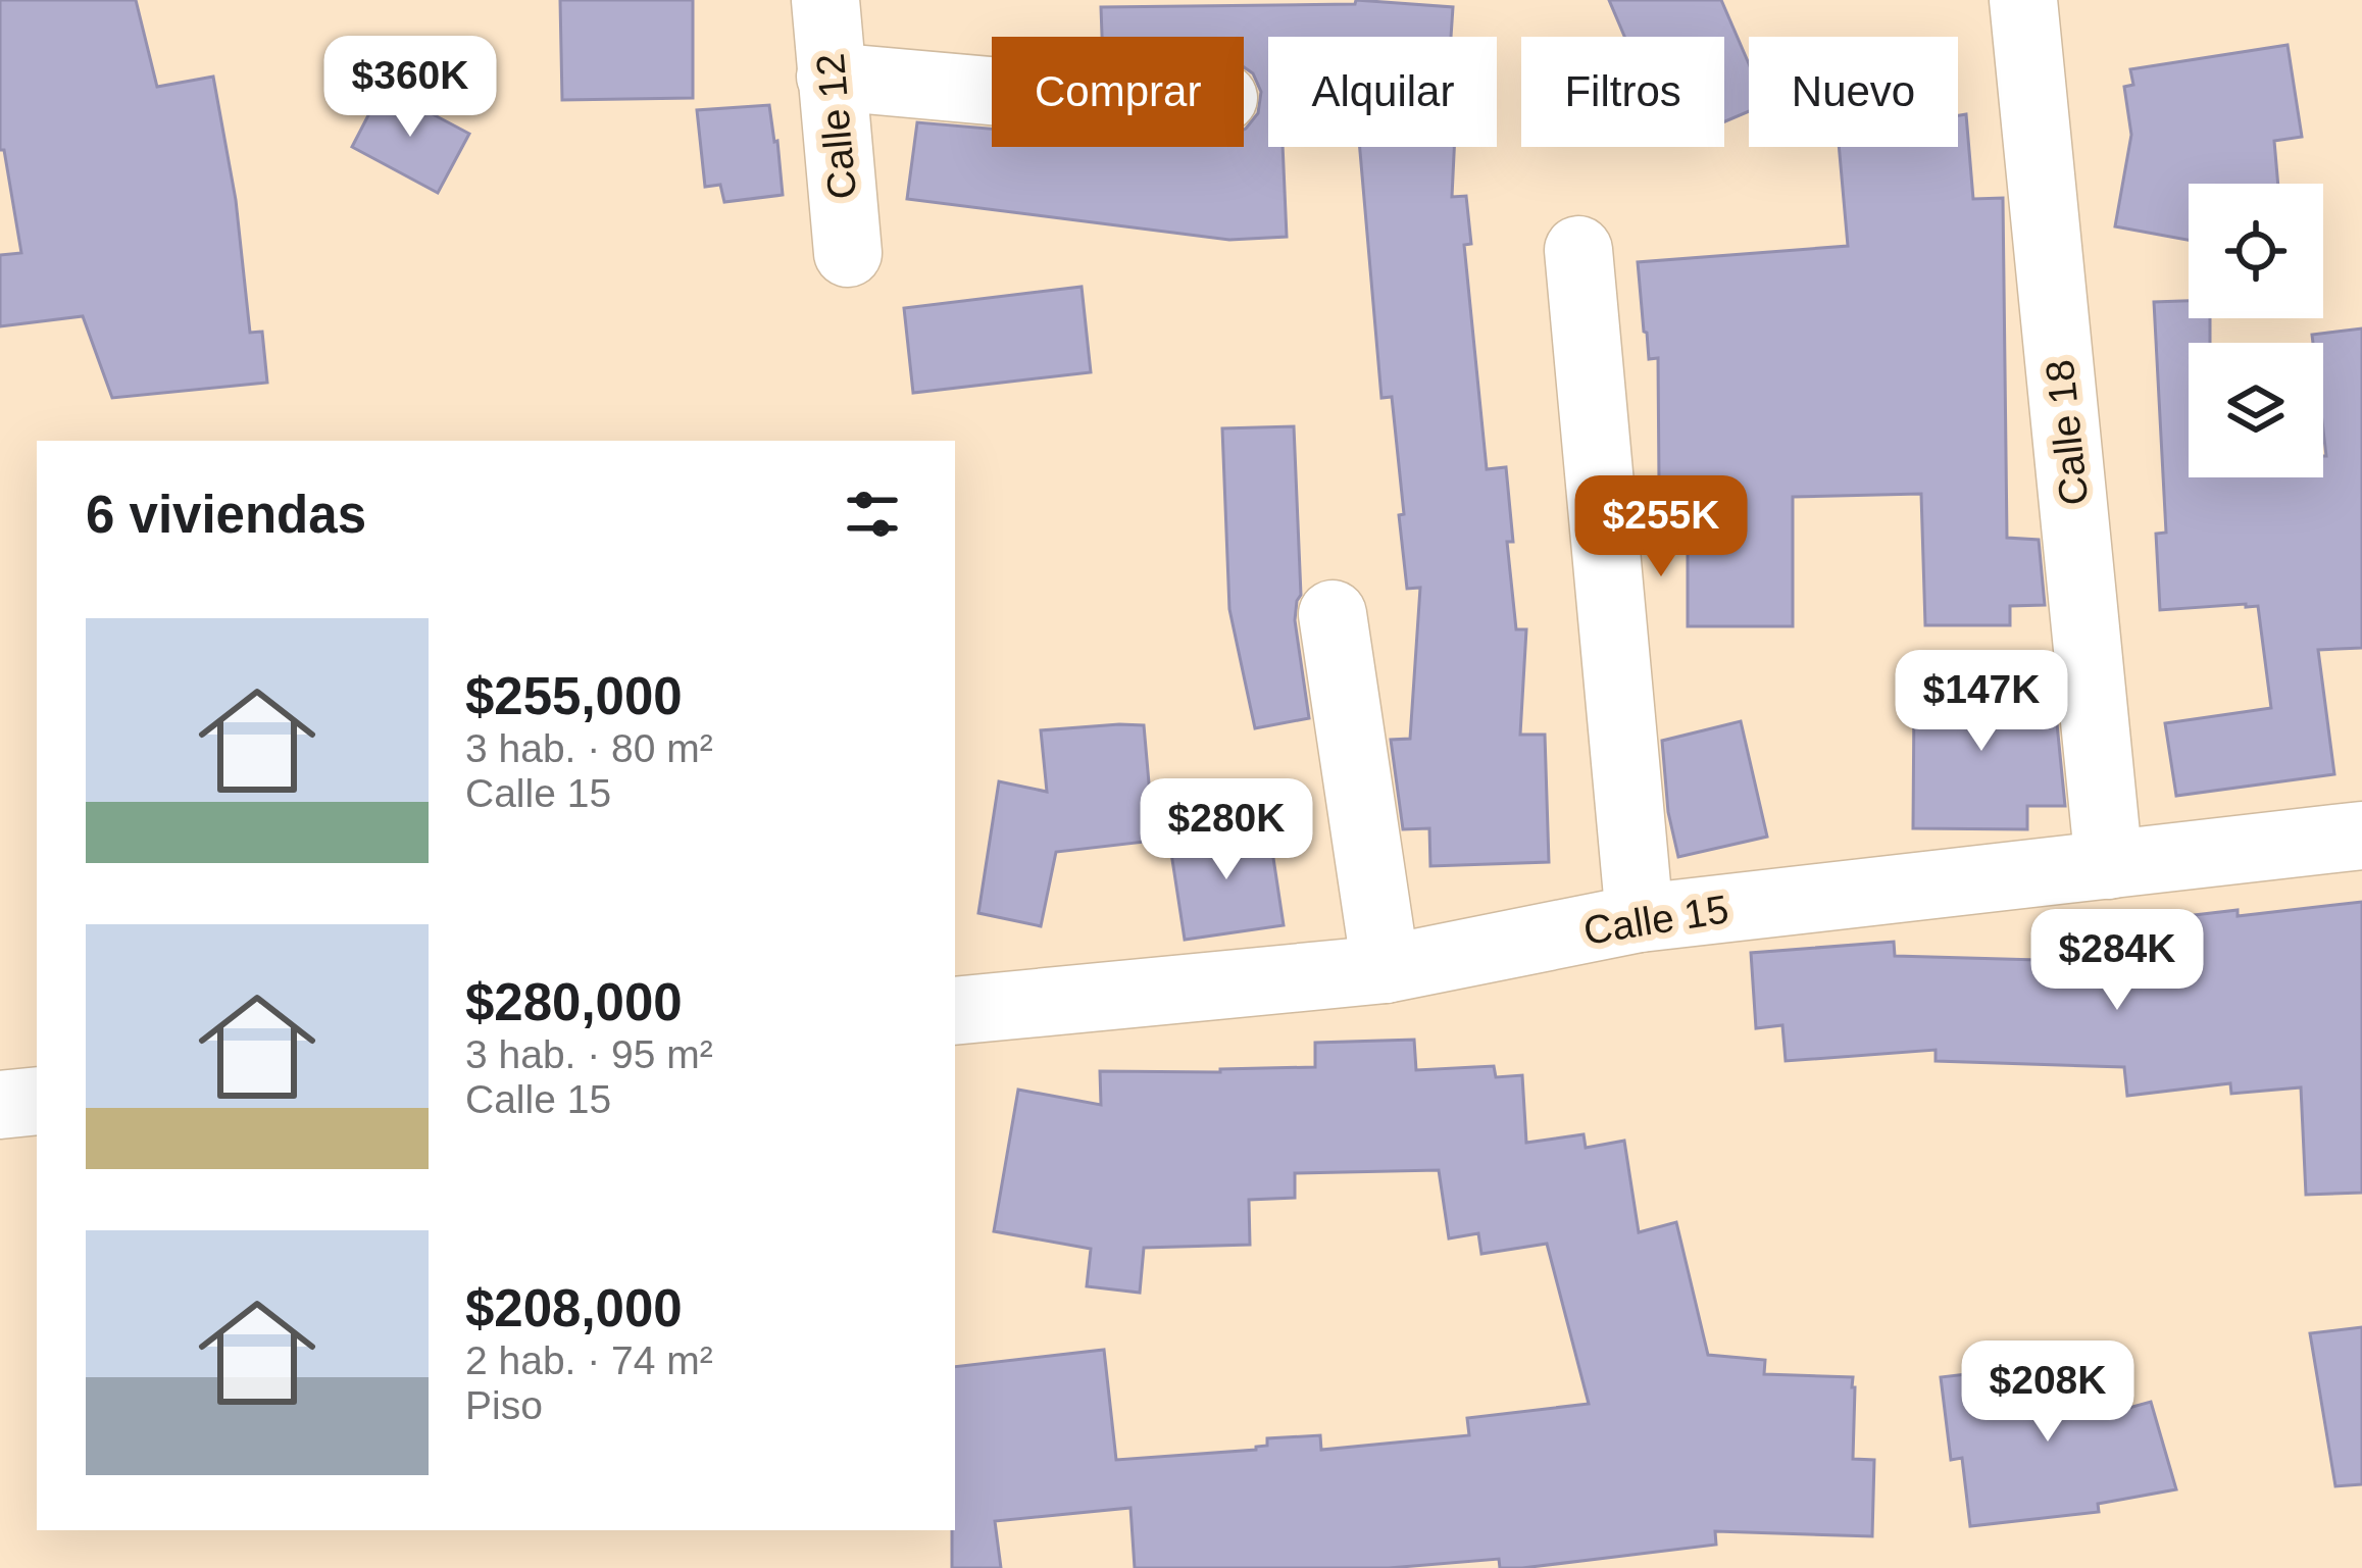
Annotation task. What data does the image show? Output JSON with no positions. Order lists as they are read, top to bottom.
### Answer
{
  "streets": {
    "street": ["Calle 12", "Calle 18", "Calle 15"]
  },
  "crossings": [
    ["Calle 18", "Calle 15"]
  ],
  "page": {
    "price": [
      "$360K",
      "$255K",
      "$147K",
      "$280K",
      "$284K",
      "$208K"
    ],
    "chip": [
      "Comprar",
      "Alquilar",
      "Filtros",
      "Nuevo"
    ],
    "heading": "6 viviendas",
    "list": [
      {
        "name": "$255,000",
        "note": "3 hab. · 80 m² · Calle 15"
      },
      {
        "name": "$280,000",
        "note": "3 hab. · 95 m² · Calle 15"
      },
      {
        "name": "$208,000",
        "note": "2 hab. · 74 m² · Piso"
      }
    ]
  }
}
